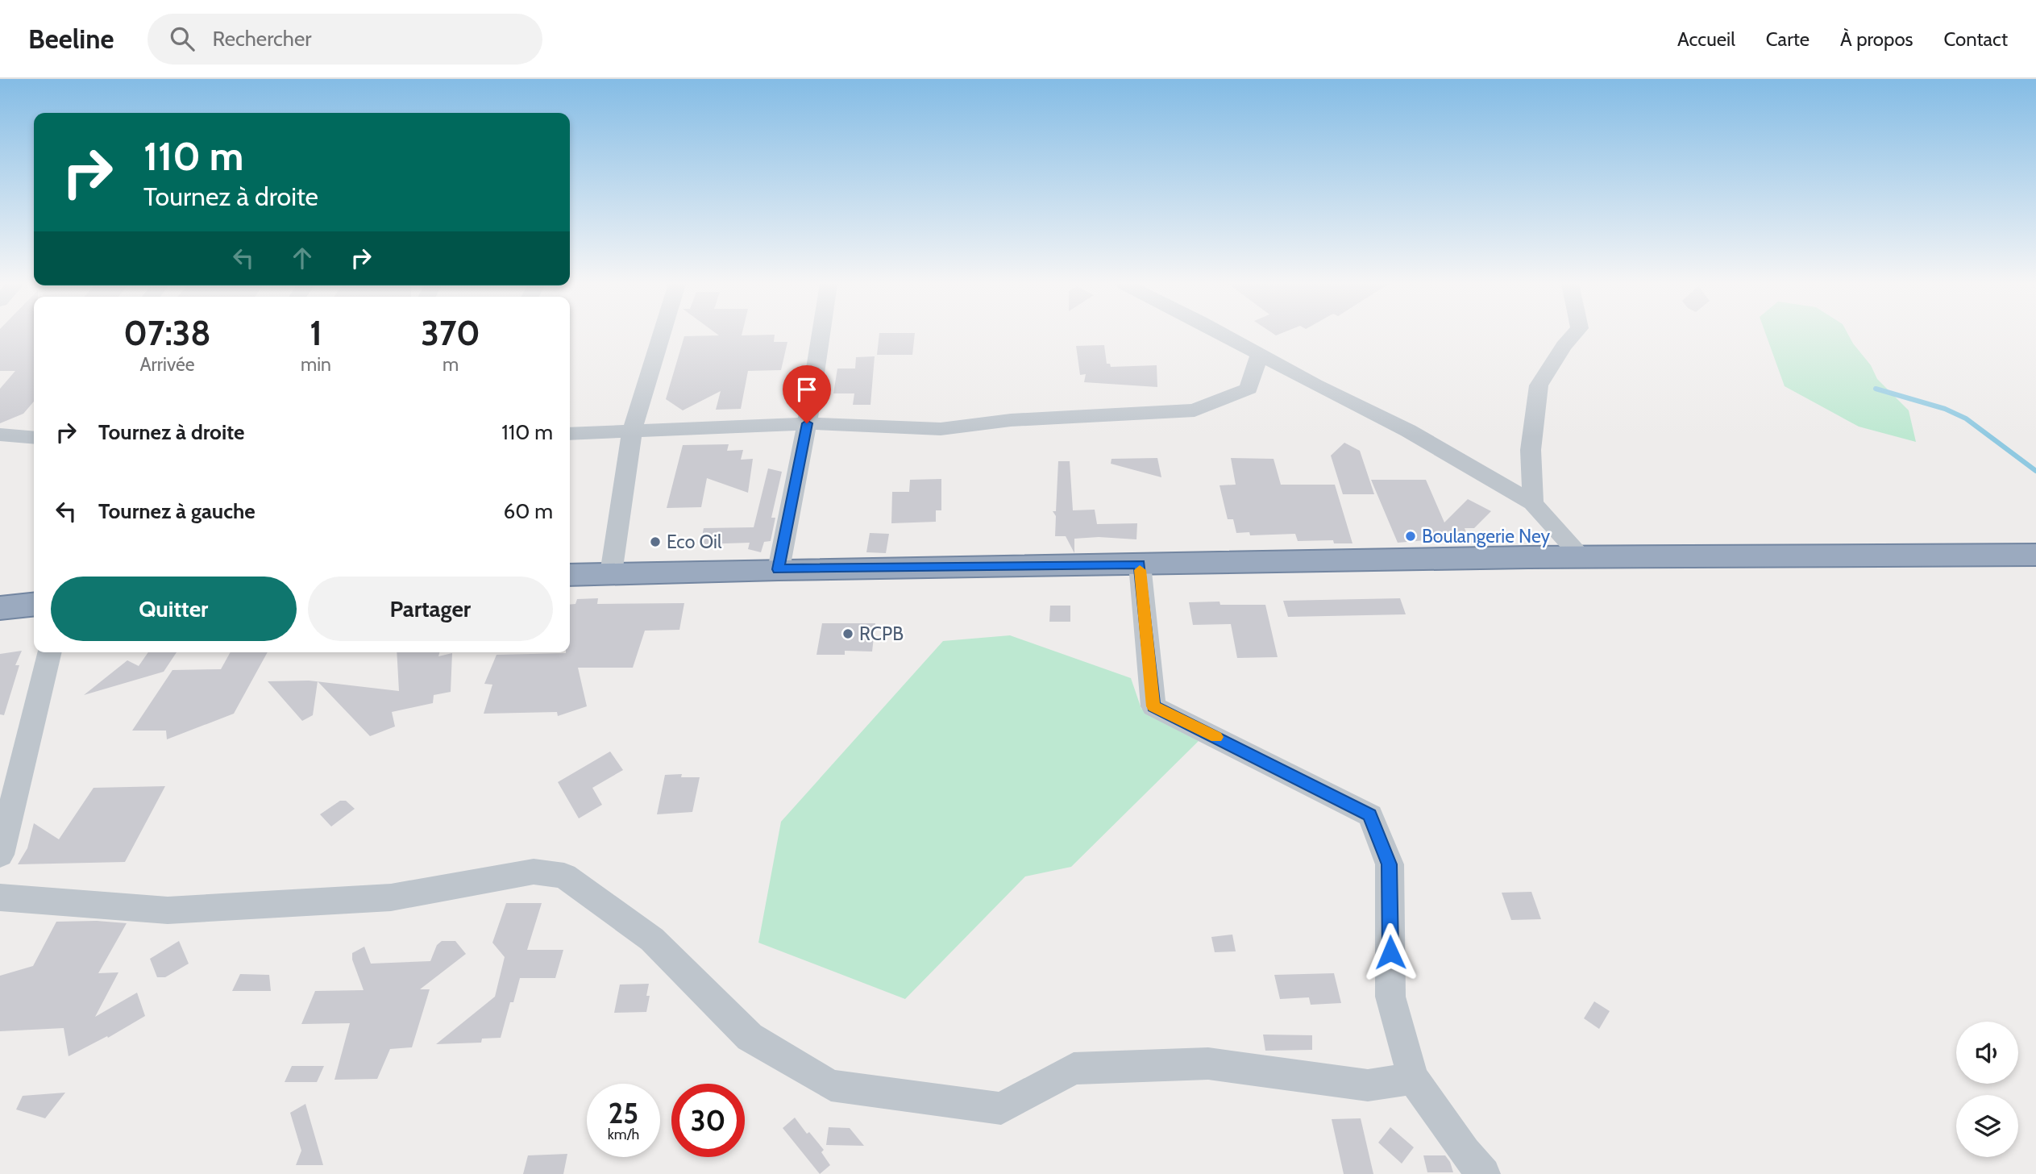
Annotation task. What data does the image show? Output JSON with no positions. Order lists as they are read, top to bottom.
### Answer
{
  "places": ["Boulangerie Ney", "Eco Oil", "RCPB"],
  "page": {
    "header": "Beeline",
    "search": "Rechercher",
    "nav": [
      "Accueil",
      "Carte",
      "À propos",
      "Contact"
    ],
    "turn": ["110 m", "Tournez à droite"],
    "eta": [
      "07:38",
      "Arrivée",
      "1",
      "min",
      "370",
      "m"
    ],
    "list": [
      {
        "name": "Tournez à droite",
        "value": "110 m"
      },
      {
        "name": "Tournez à gauche",
        "value": "60 m"
      }
    ],
    "buttons": ["Quitter", "Partager"],
    "speed": "25 km/h",
    "limit": "30"
  }
}
